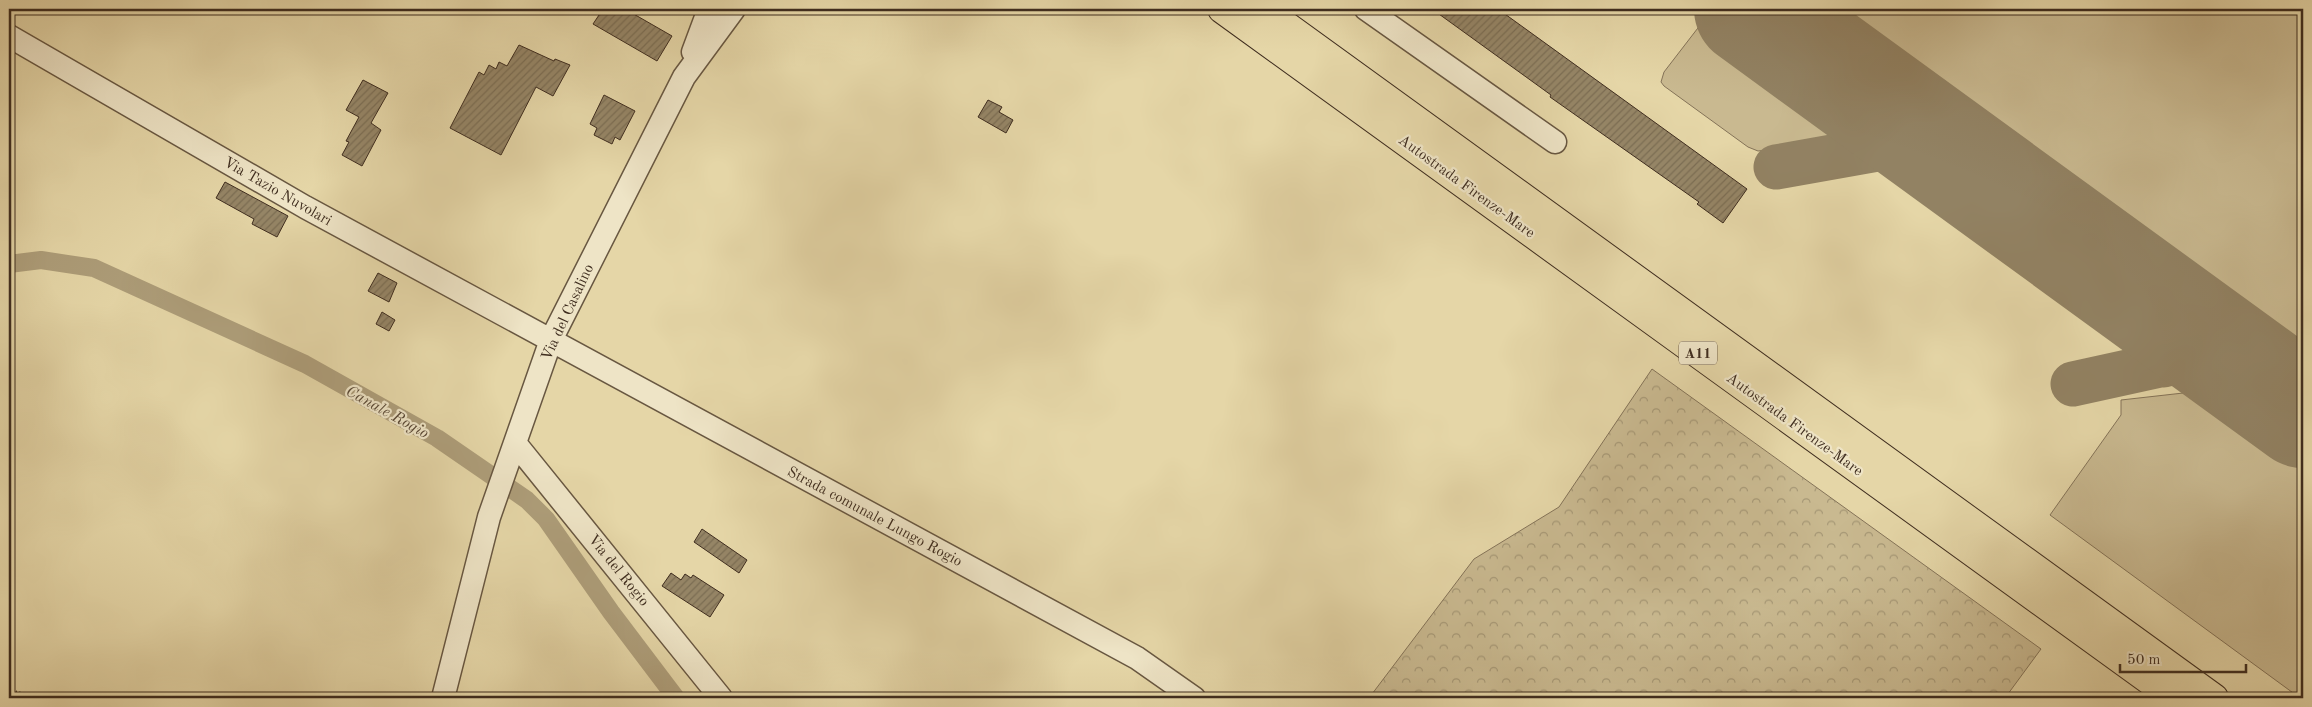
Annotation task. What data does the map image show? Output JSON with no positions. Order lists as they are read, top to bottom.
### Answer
{
  "streets": {
    "highway": ["Autostrada Firenze-Mare", "A11"],
    "street": [
      "Via Tazio Nuvolari",
      "Via del Casalino",
      "Strada comunale Lungo Rogio",
      "Via del Rogio"
    ]
  },
  "crossings": [
    ["Via Tazio Nuvolari", "Via del Casalino"],
    ["Via Tazio Nuvolari", "Strada comunale Lungo Rogio"],
    ["Via del Casalino", "Strada comunale Lungo Rogio"],
    ["Via del Casalino", "Via del Rogio"]
  ],
  "water": ["Canale Rogio"],
  "scale_bar": "50 m"
}
